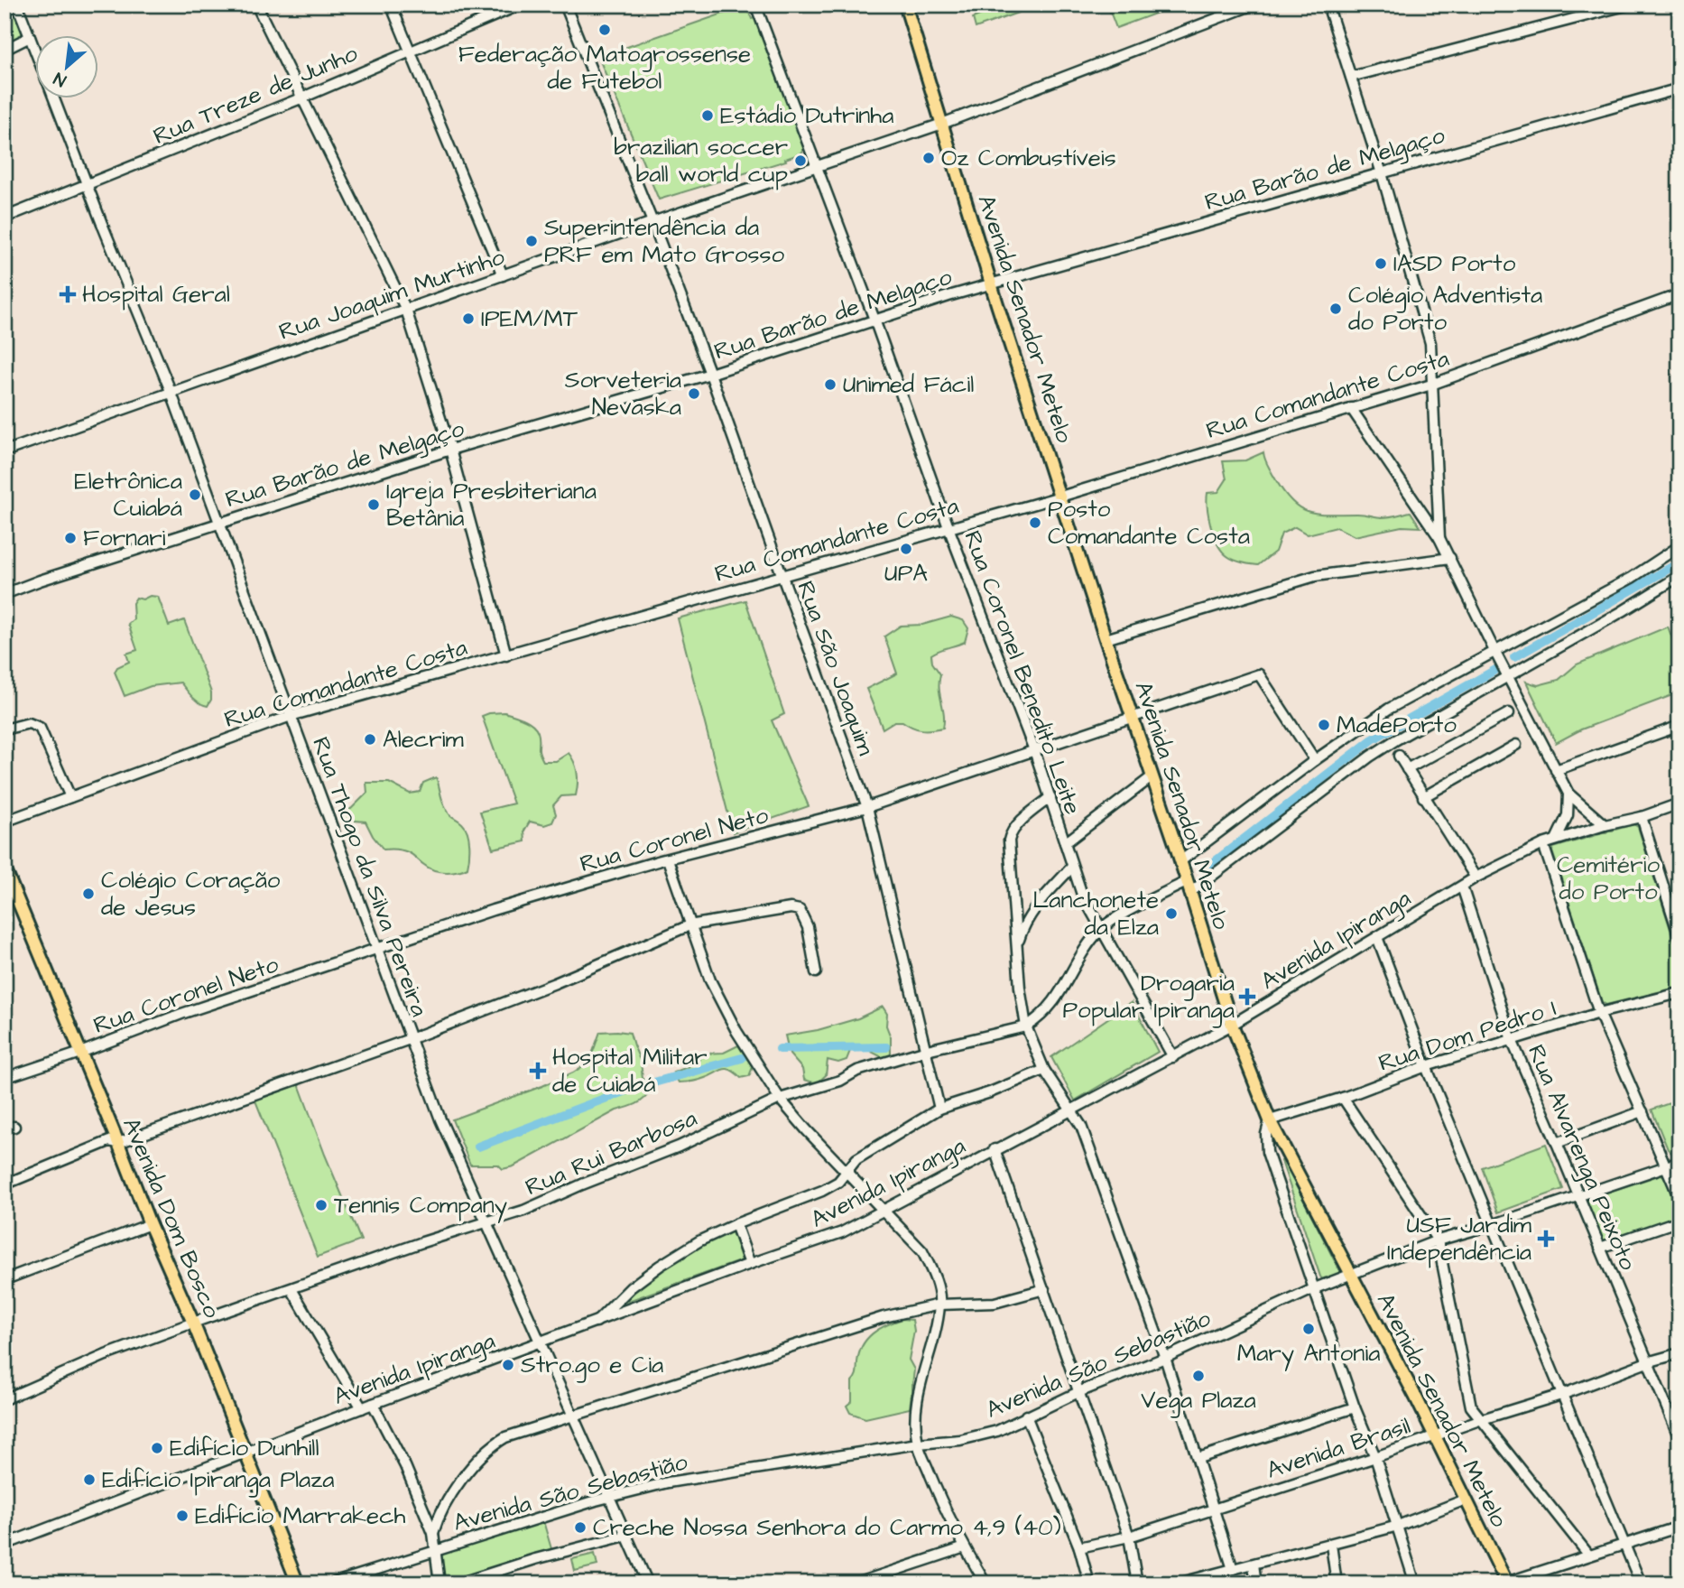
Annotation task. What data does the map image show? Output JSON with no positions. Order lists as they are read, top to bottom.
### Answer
{
  "streets": {
    "main road": ["Avenida Senador Metelo", "Avenida Dom Bosco"],
    "street": [
      "Rua Treze de Junho",
      "Rua Barão de Melgaço",
      "Rua Joaquim Murtinho",
      "Rua Comandante Costa",
      "Rua São Joaquim",
      "Rua Coronel Benedito Leite",
      "Rua Coronel Neto",
      "Rua Thogo da Silva Pereira",
      "Avenida Ipiranga",
      "Rua Dom Pedro I",
      "Rua Rui Barbosa",
      "Rua Alvarenga Peixoto",
      "Avenida São Sebastião",
      "Avenida Brasil"
    ]
  },
  "crossings": [
    ["Rua Treze de Junho", "Rua Thogo da Silva Pereira"],
    ["Rua Barão de Melgaço", "Avenida Senador Metelo"],
    ["Rua Barão de Melgaço", "Rua São Joaquim"],
    ["Rua Barão de Melgaço", "Rua Coronel Benedito Leite"],
    ["Rua Barão de Melgaço", "Rua Thogo da Silva Pereira"],
    ["Rua Joaquim Murtinho", "Avenida Senador Metelo"],
    ["Rua Joaquim Murtinho", "Rua São Joaquim"],
    ["Rua Joaquim Murtinho", "Rua Coronel Benedito Leite"],
    ["Rua Joaquim Murtinho", "Rua Thogo da Silva Pereira"],
    ["Avenida Senador Metelo", "Rua Comandante Costa"],
    ["Avenida Senador Metelo", "Rua Coronel Neto"],
    ["Avenida Senador Metelo", "Avenida Ipiranga"],
    ["Avenida Senador Metelo", "Rua Dom Pedro I"],
    ["Avenida Senador Metelo", "Rua Rui Barbosa"],
    ["Avenida Senador Metelo", "Avenida São Sebastião"],
    ["Avenida Senador Metelo", "Avenida Brasil"],
    ["Rua Comandante Costa", "Rua São Joaquim"],
    ["Rua Comandante Costa", "Rua Coronel Benedito Leite"],
    ["Rua Comandante Costa", "Rua Thogo da Silva Pereira"],
    ["Rua São Joaquim", "Rua Coronel Neto"],
    ["Rua São Joaquim", "Rua Rui Barbosa"],
    ["Rua Coronel Benedito Leite", "Rua Coronel Neto"],
    ["Rua Coronel Benedito Leite", "Avenida Ipiranga"],
    ["Rua Coronel Benedito Leite", "Rua Rui Barbosa"],
    ["Rua Coronel Neto", "Rua Thogo da Silva Pereira"],
    ["Rua Coronel Neto", "Avenida Dom Bosco"],
    ["Rua Thogo da Silva Pereira", "Avenida Ipiranga"],
    ["Rua Thogo da Silva Pereira", "Rua Rui Barbosa"],
    ["Rua Thogo da Silva Pereira", "Avenida São Sebastião"],
    ["Avenida Ipiranga", "Rua Alvarenga Peixoto"],
    ["Avenida Ipiranga", "Avenida Dom Bosco"],
    ["Rua Dom Pedro I", "Rua Alvarenga Peixoto"],
    ["Rua Rui Barbosa", "Avenida Dom Bosco"],
    ["Rua Alvarenga Peixoto", "Avenida São Sebastião"],
    ["Rua Alvarenga Peixoto", "Avenida Brasil"]
  ],
  "parks": ["Cemitério do Porto"],
  "places": {
    "other": [
      "Federação Matogrossense de Futebol",
      "Estádio Dutrinha",
      "Oz Combustíveis",
      "brazilian soccer ball world cup",
      "Superintendência da PRF em Mato Grosso",
      "IASD Porto",
      "Colégio Adventista do Porto",
      "IPEM/MT",
      "Unimed Fácil",
      "Sorveteria Nevaska",
      "Eletrônica Cuiabá",
      "Igreja Presbiteriana Betânia",
      "Posto Comandante Costa",
      "Fornari",
      "UPA",
      "MadePorto",
      "Alecrim",
      "Colégio Coração de Jesus",
      "Lanchonete da Elza",
      "Tennis Company",
      "Mary Antonia",
      "Stro.go e Cia",
      "Vega Plaza",
      "Edifício Dunhill",
      "Edifício Ipiranga Plaza",
      "Edifício Marrakech",
      "Creche Nossa Senhora do Carmo 4,9 (40)"
    ],
    "health": [
      "Hospital Geral",
      "Drogaria Popular Ipiranga",
      "Hospital Militar de Cuiabá",
      "USF Jardim Independência"
    ]
  },
  "north": "bottom left"
}
